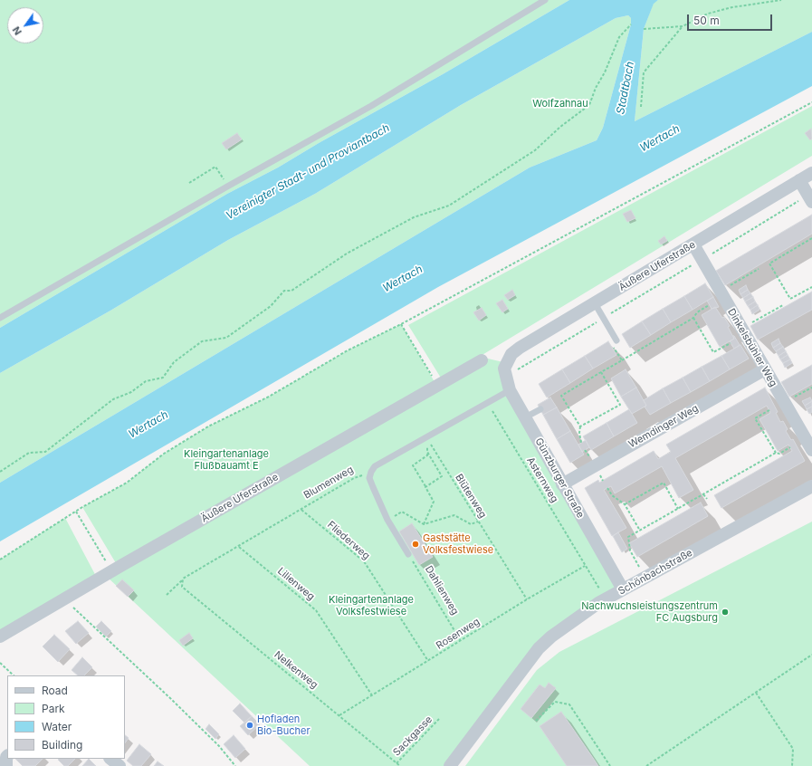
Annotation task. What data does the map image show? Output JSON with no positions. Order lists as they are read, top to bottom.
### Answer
{
  "streets": {
    "street": [
      "Äußere Uferstraße",
      "Dinkelsbühler Weg",
      "Wemdinger Weg",
      "Günzburger Straße",
      "Schönbachstraße"
    ],
    "path": [
      "Asternweg",
      "Blumenweg",
      "Blütenweg",
      "Fliederweg",
      "Lilienweg",
      "Dahlienweg",
      "Rosenweg",
      "Nelkenweg",
      "Sackgasse"
    ]
  },
  "crossings": [
    ["Äußere Uferstraße", "Dinkelsbühler Weg"],
    ["Äußere Uferstraße", "Günzburger Straße"],
    ["Dinkelsbühler Weg", "Wemdinger Weg"],
    ["Wemdinger Weg", "Günzburger Straße"],
    ["Günzburger Straße", "Schönbachstraße"],
    ["Asternweg", "Rosenweg"],
    ["Blumenweg", "Fliederweg"],
    ["Blumenweg", "Lilienweg"],
    ["Blumenweg", "Nelkenweg"],
    ["Blütenweg", "Rosenweg"],
    ["Fliederweg", "Rosenweg"],
    ["Lilienweg", "Rosenweg"],
    ["Dahlienweg", "Rosenweg"],
    ["Rosenweg", "Nelkenweg"],
    ["Nelkenweg", "Sackgasse"]
  ],
  "water": ["Stadtbach", "Wertach", "Vereinigter Stadt- und Proviantbach"],
  "parks": ["Wolfzahnau", "Kleingartenanlage Flußbauamt E", "Kleingartenanlage Volksfestwiese"],
  "places": ["Gaststätte Volksfestwiese", "Nachwuchsleistungszentrum FC Augsburg", "Hofladen Bio-Bucher"],
  "legend": [
    "Road",
    "Park",
    "Water",
    "Building"
  ],
  "scale_bar": "50 m",
  "north": "bottom left"
}
